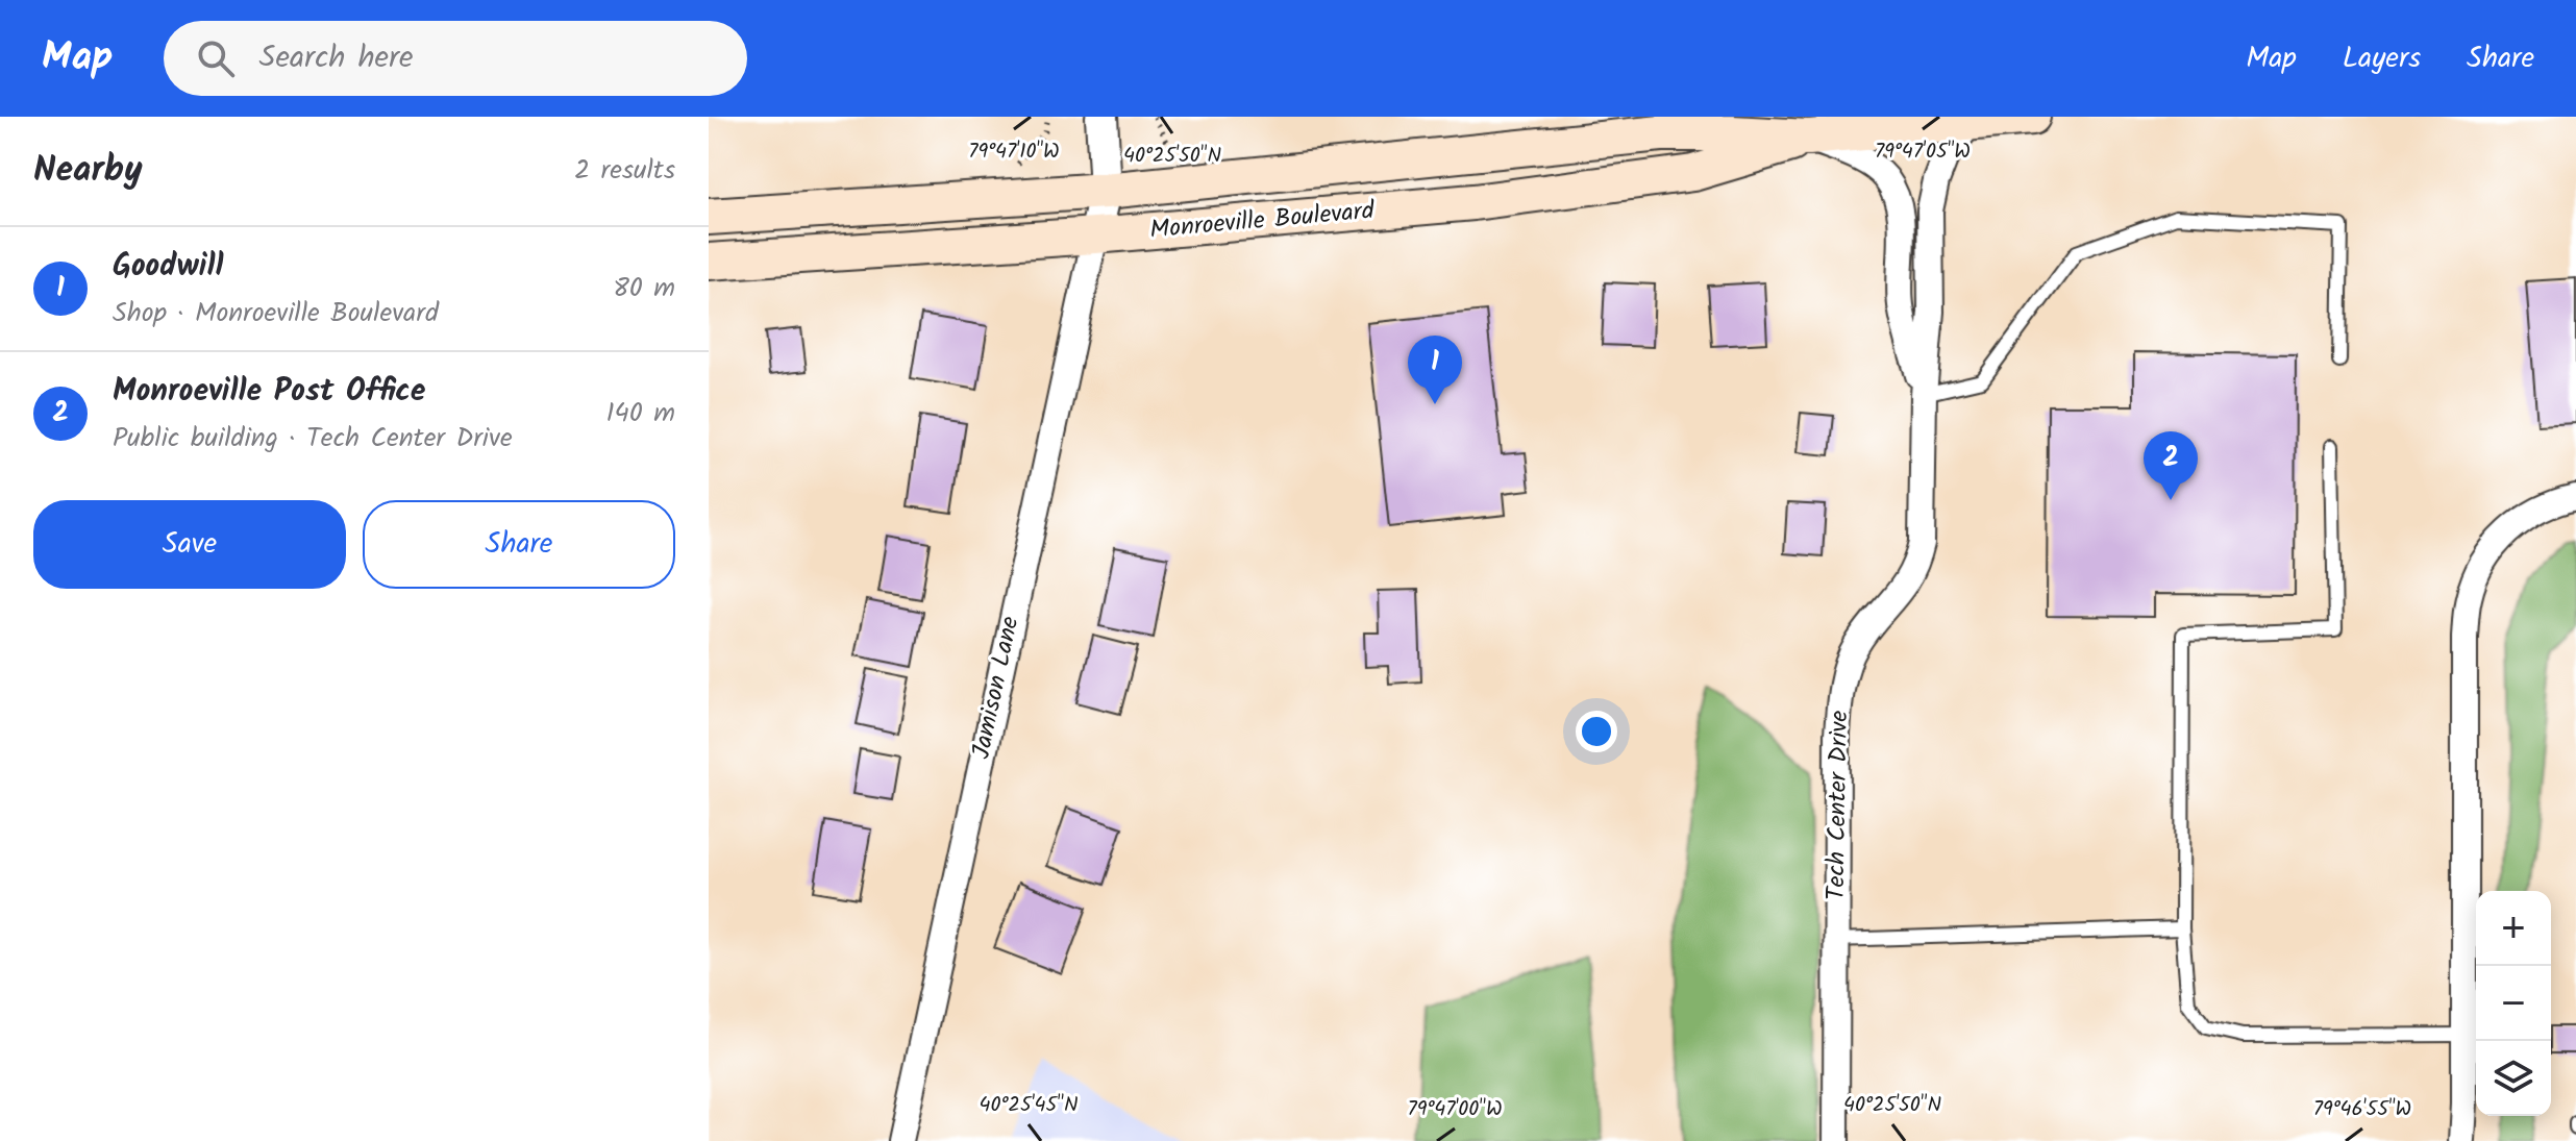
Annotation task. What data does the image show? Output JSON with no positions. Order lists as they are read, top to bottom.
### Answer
{
  "streets": {
    "main road": ["Monroeville Boulevard"],
    "street": ["Jamison Lane", "Tech Center Drive"]
  },
  "crossings": [
    ["Monroeville Boulevard", "Jamison Lane"],
    ["Monroeville Boulevard", "Tech Center Drive"]
  ],
  "page": {
    "header": "Map",
    "search": "Search here",
    "nav": ["Map", "Layers", "Share"],
    "heading": ["Nearby", "2 results"],
    "list": [
      {
        "mark": "1",
        "name": "Goodwill",
        "note": "Shop · Monroeville Boulevard",
        "value": "80 m"
      },
      {
        "mark": "2",
        "name": "Monroeville Post Office",
        "note": "Public building · Tech Center Drive",
        "value": "140 m"
      }
    ],
    "pins": ["1", "2"],
    "buttons": ["Save", "Share"],
    "map_buttons": ["+", "−"]
  },
  "coordinates": [
    "79°47'10\"W",
    "79°47'05\"W",
    "40°25'50\"N",
    "40°25'45\"N",
    "79°47'00\"W",
    "79°46'55\"W"
  ]
}
